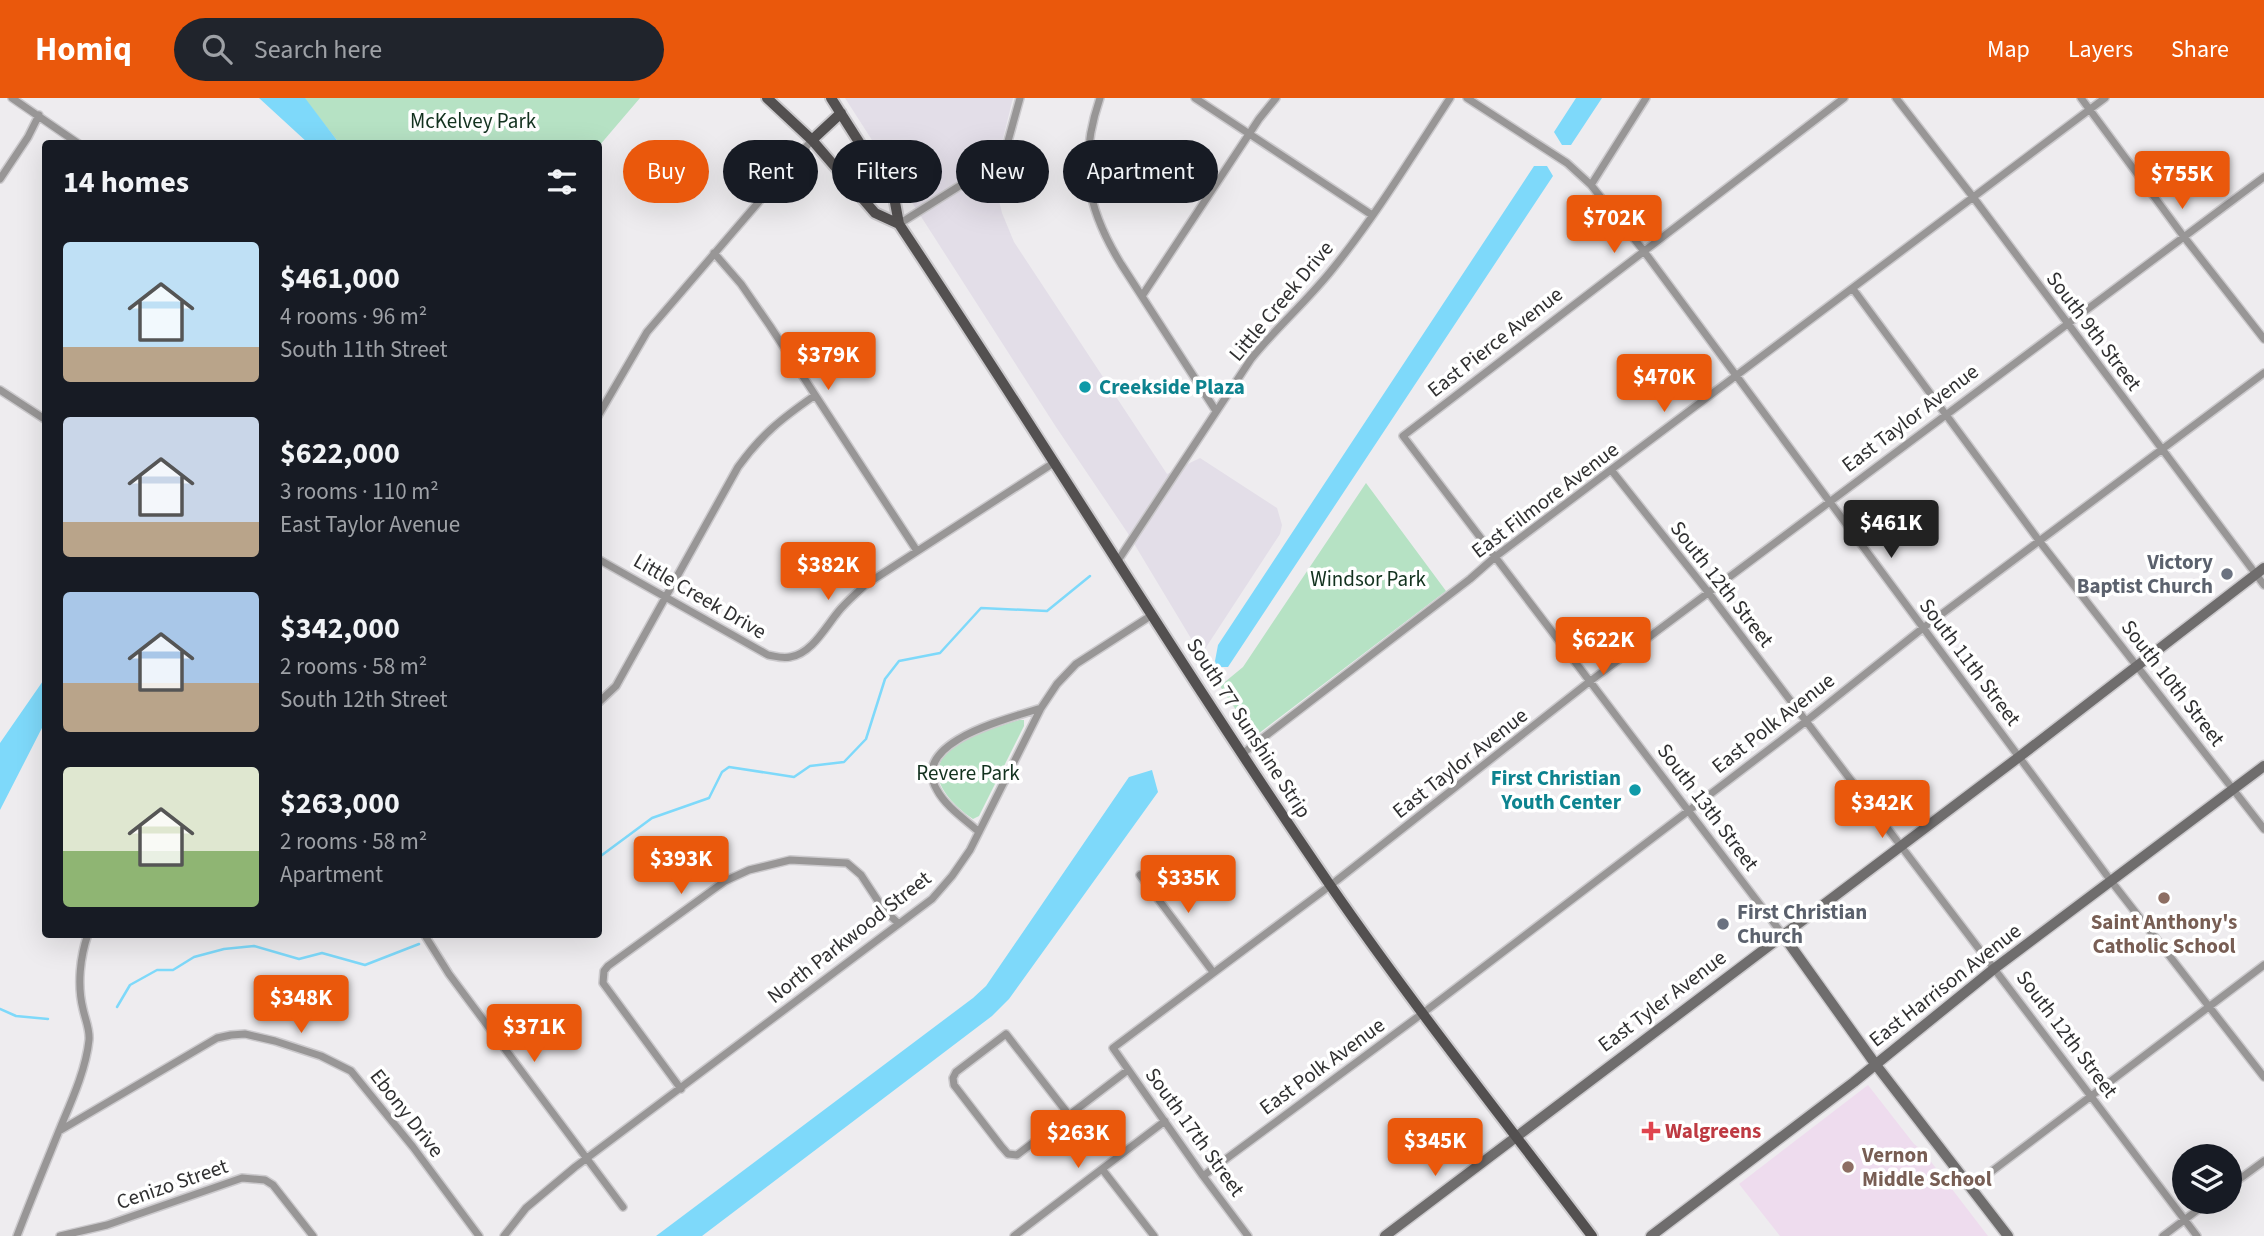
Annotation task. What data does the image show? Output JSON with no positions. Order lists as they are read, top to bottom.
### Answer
{
  "streets": {
    "main road": [
      "South 77 Sunshine Strip",
      "South 13th Street",
      "East Harrison Avenue",
      "East Tyler Avenue"
    ],
    "street": [
      "Little Creek Drive",
      "South 9th Street",
      "East Pierce Avenue",
      "East Taylor Avenue",
      "East Filmore Avenue",
      "South 12th Street",
      "South 11th Street",
      "South 10th Street",
      "East Polk Avenue",
      "North Parkwood Street",
      "Ebony Drive",
      "South 17th Street",
      "Cenizo Street"
    ]
  },
  "crossings": [
    ["Little Creek Drive", "South 77 Sunshine Strip"],
    ["South 9th Street", "East Taylor Avenue"],
    ["South 9th Street", "East Filmore Avenue"],
    ["South 9th Street", "East Polk Avenue"],
    ["South 9th Street", "East Tyler Avenue"],
    ["East Pierce Avenue", "South 11th Street"],
    ["East Pierce Avenue", "South 13th Street"],
    ["East Taylor Avenue", "South 12th Street"],
    ["East Taylor Avenue", "South 11th Street"],
    ["East Taylor Avenue", "South 10th Street"],
    ["East Taylor Avenue", "South 77 Sunshine Strip"],
    ["East Taylor Avenue", "South 13th Street"],
    ["East Taylor Avenue", "South 17th Street"],
    ["East Filmore Avenue", "South 12th Street"],
    ["East Filmore Avenue", "South 11th Street"],
    ["East Filmore Avenue", "South 10th Street"],
    ["East Filmore Avenue", "South 77 Sunshine Strip"],
    ["East Filmore Avenue", "South 13th Street"],
    ["South 12th Street", "East Polk Avenue"],
    ["South 12th Street", "East Harrison Avenue"],
    ["South 12th Street", "East Tyler Avenue"],
    ["South 11th Street", "East Polk Avenue"],
    ["South 11th Street", "East Harrison Avenue"],
    ["South 11th Street", "East Tyler Avenue"],
    ["South 10th Street", "East Polk Avenue"],
    ["South 10th Street", "East Harrison Avenue"],
    ["South 10th Street", "East Tyler Avenue"],
    ["East Polk Avenue", "South 77 Sunshine Strip"],
    ["East Polk Avenue", "South 13th Street"],
    ["East Polk Avenue", "South 17th Street"],
    ["South 77 Sunshine Strip", "North Parkwood Street"],
    ["South 77 Sunshine Strip", "East Tyler Avenue"],
    ["South 13th Street", "East Harrison Avenue"],
    ["South 13th Street", "East Tyler Avenue"]
  ],
  "parks": ["McKelvey Park", "Windsor Park", "Revere Park"],
  "places": {
    "other": [
      "Creekside Plaza",
      "Victory Baptist Church",
      "First Christian Youth Center",
      "Saint Anthony's Catholic School",
      "First Christian Church",
      "Vernon Middle School"
    ],
    "health": ["Walgreens"]
  },
  "page": {
    "header": "Homiq",
    "search": "Search here",
    "nav": ["Map", "Layers", "Share"],
    "chip": [
      "Buy",
      "Rent",
      "Filters",
      "New",
      "Apartment"
    ],
    "heading": "14 homes",
    "price": [
      "$755K",
      "$702K",
      "$379K",
      "$470K",
      "$461K",
      "$382K",
      "$622K",
      "$342K",
      "$393K",
      "$335K",
      "$348K",
      "$371K",
      "$263K",
      "$345K"
    ],
    "list": [
      {
        "name": "$461,000",
        "note": "4 rooms · 96 m² · South 11th Street"
      },
      {
        "name": "$622,000",
        "note": "3 rooms · 110 m² · East Taylor Avenue"
      },
      {
        "name": "$342,000",
        "note": "2 rooms · 58 m² · South 12th Street"
      },
      {
        "name": "$263,000",
        "note": "2 rooms · 58 m² · Apartment"
      }
    ]
  }
}
